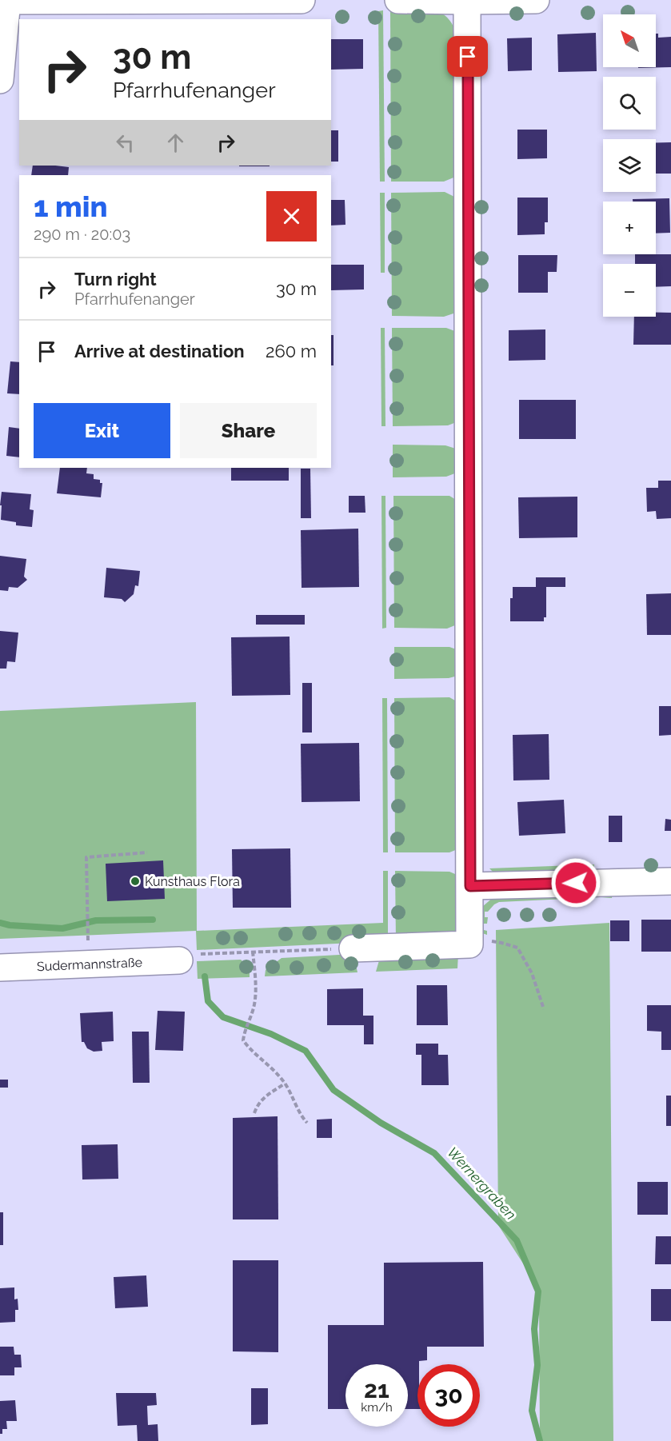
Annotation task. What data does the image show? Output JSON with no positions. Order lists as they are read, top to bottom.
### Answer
{
  "streets": {
    "street": ["Sudermannstraße"]
  },
  "water": ["Wernergraben"],
  "places": ["Kunsthaus Flora"],
  "north": "top left",
  "page": {
    "map_buttons": ["+", "−"],
    "turn": ["30 m", "Pfarrhufenanger"],
    "heading": ["1 min", "290 m · 20:03"],
    "list": [
      {
        "name": "Turn right",
        "note": "Pfarrhufenanger",
        "value": "30 m"
      },
      {
        "name": "Arrive at destination",
        "value": "260 m"
      }
    ],
    "buttons": ["Exit", "Share"],
    "speed": "21 km/h",
    "limit": "30"
  }
}
